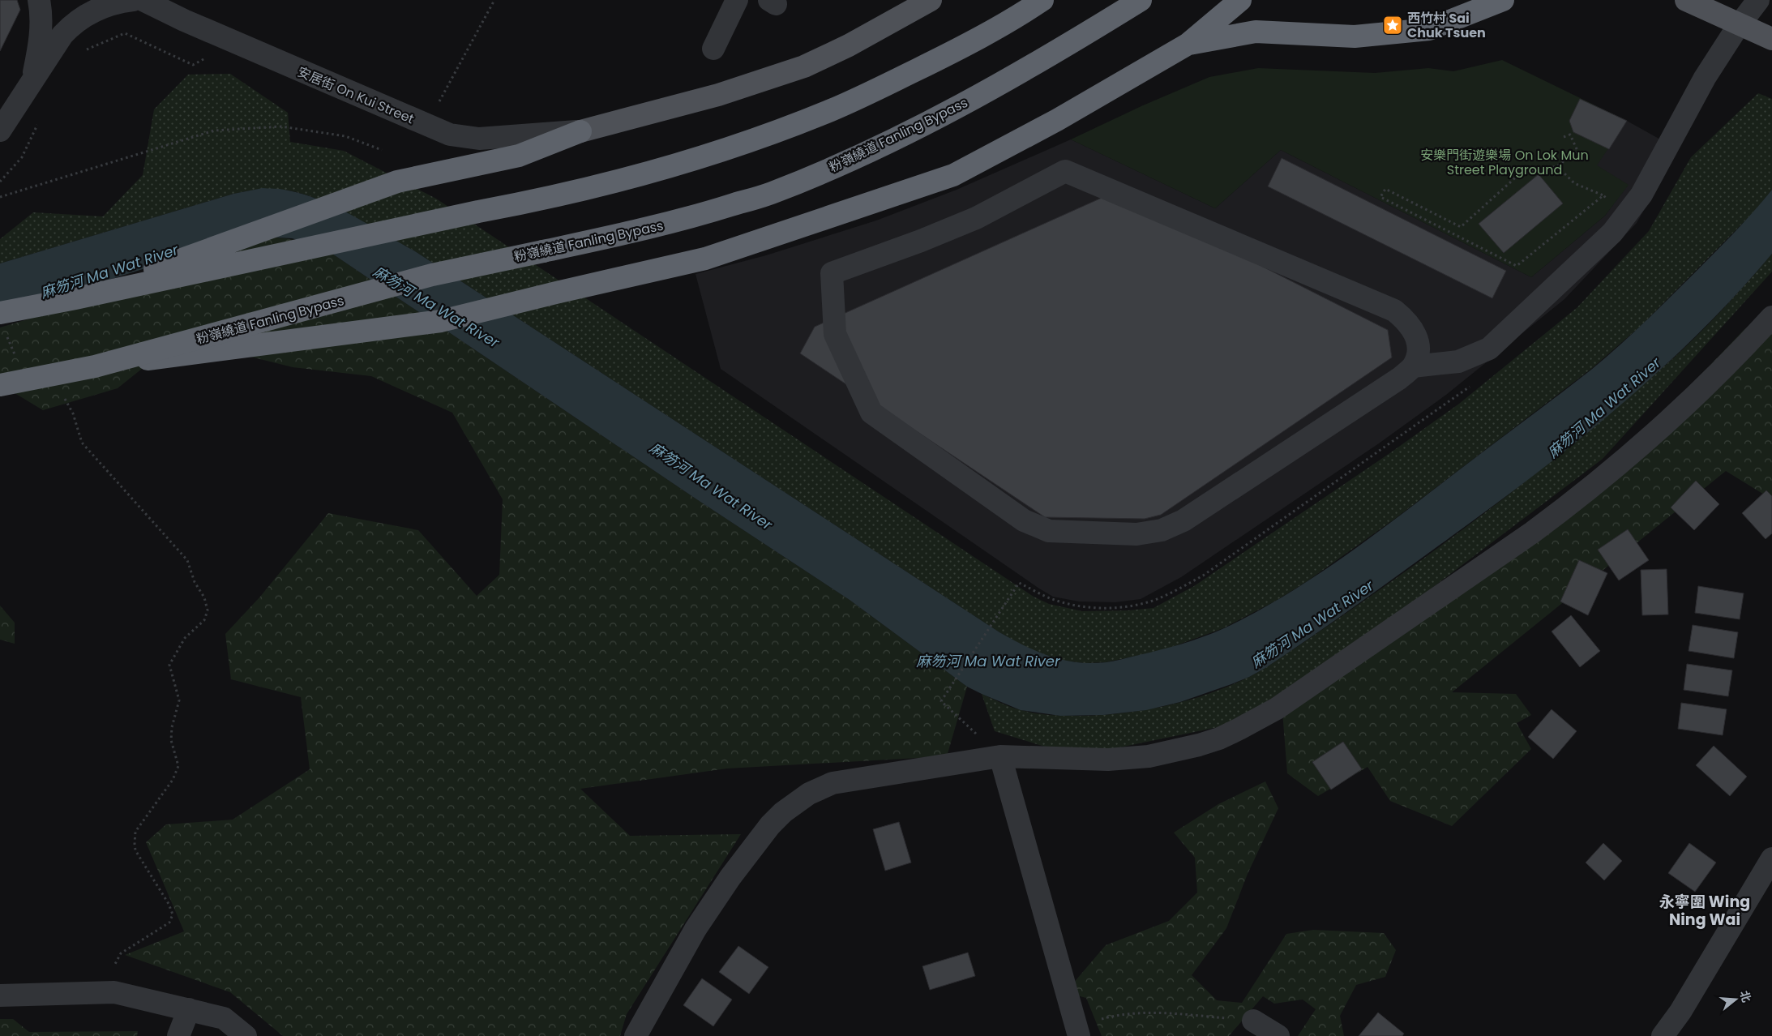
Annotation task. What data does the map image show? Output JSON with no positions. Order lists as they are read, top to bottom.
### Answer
{
  "streets": {
    "highway": ["粉嶺繞道 Fanling Bypass"],
    "street": ["安居街 On Kui Street"]
  },
  "districts": ["永寧圍 Wing Ning Wai"],
  "water": ["麻笏河 Ma Wat River"],
  "parks": ["安樂門街遊樂場 On Lok Mun Street Playground"],
  "places": {
    "place": ["西竹村 Sai Chuk Tsuen"]
  },
  "north": "right"
}
